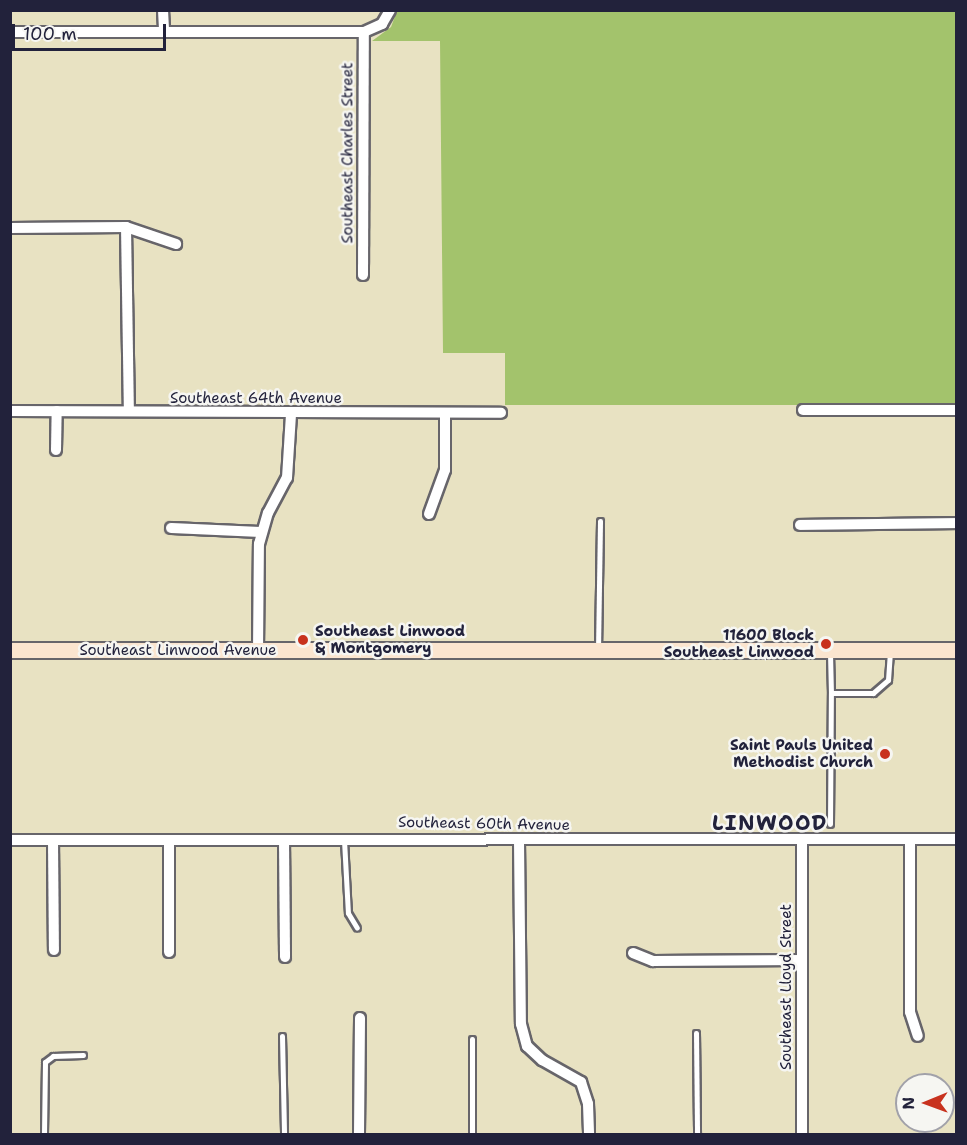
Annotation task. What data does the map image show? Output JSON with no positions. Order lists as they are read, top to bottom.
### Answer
{
  "streets": {
    "main road": ["Southeast Linwood Avenue"],
    "street": [
      "Southeast Charles Street",
      "Southeast 64th Avenue",
      "Southeast 60th Avenue",
      "Southeast Lloyd Street"
    ]
  },
  "crossings": [
    ["Southeast 60th Avenue", "Southeast Lloyd Street"]
  ],
  "districts": ["LINWOOD"],
  "places": ["Southeast Linwood & Montgomery", "11600 Block Southeast Linwood", "Saint Pauls United Methodist Church"],
  "scale_bar": "100 m",
  "north": "left"
}
